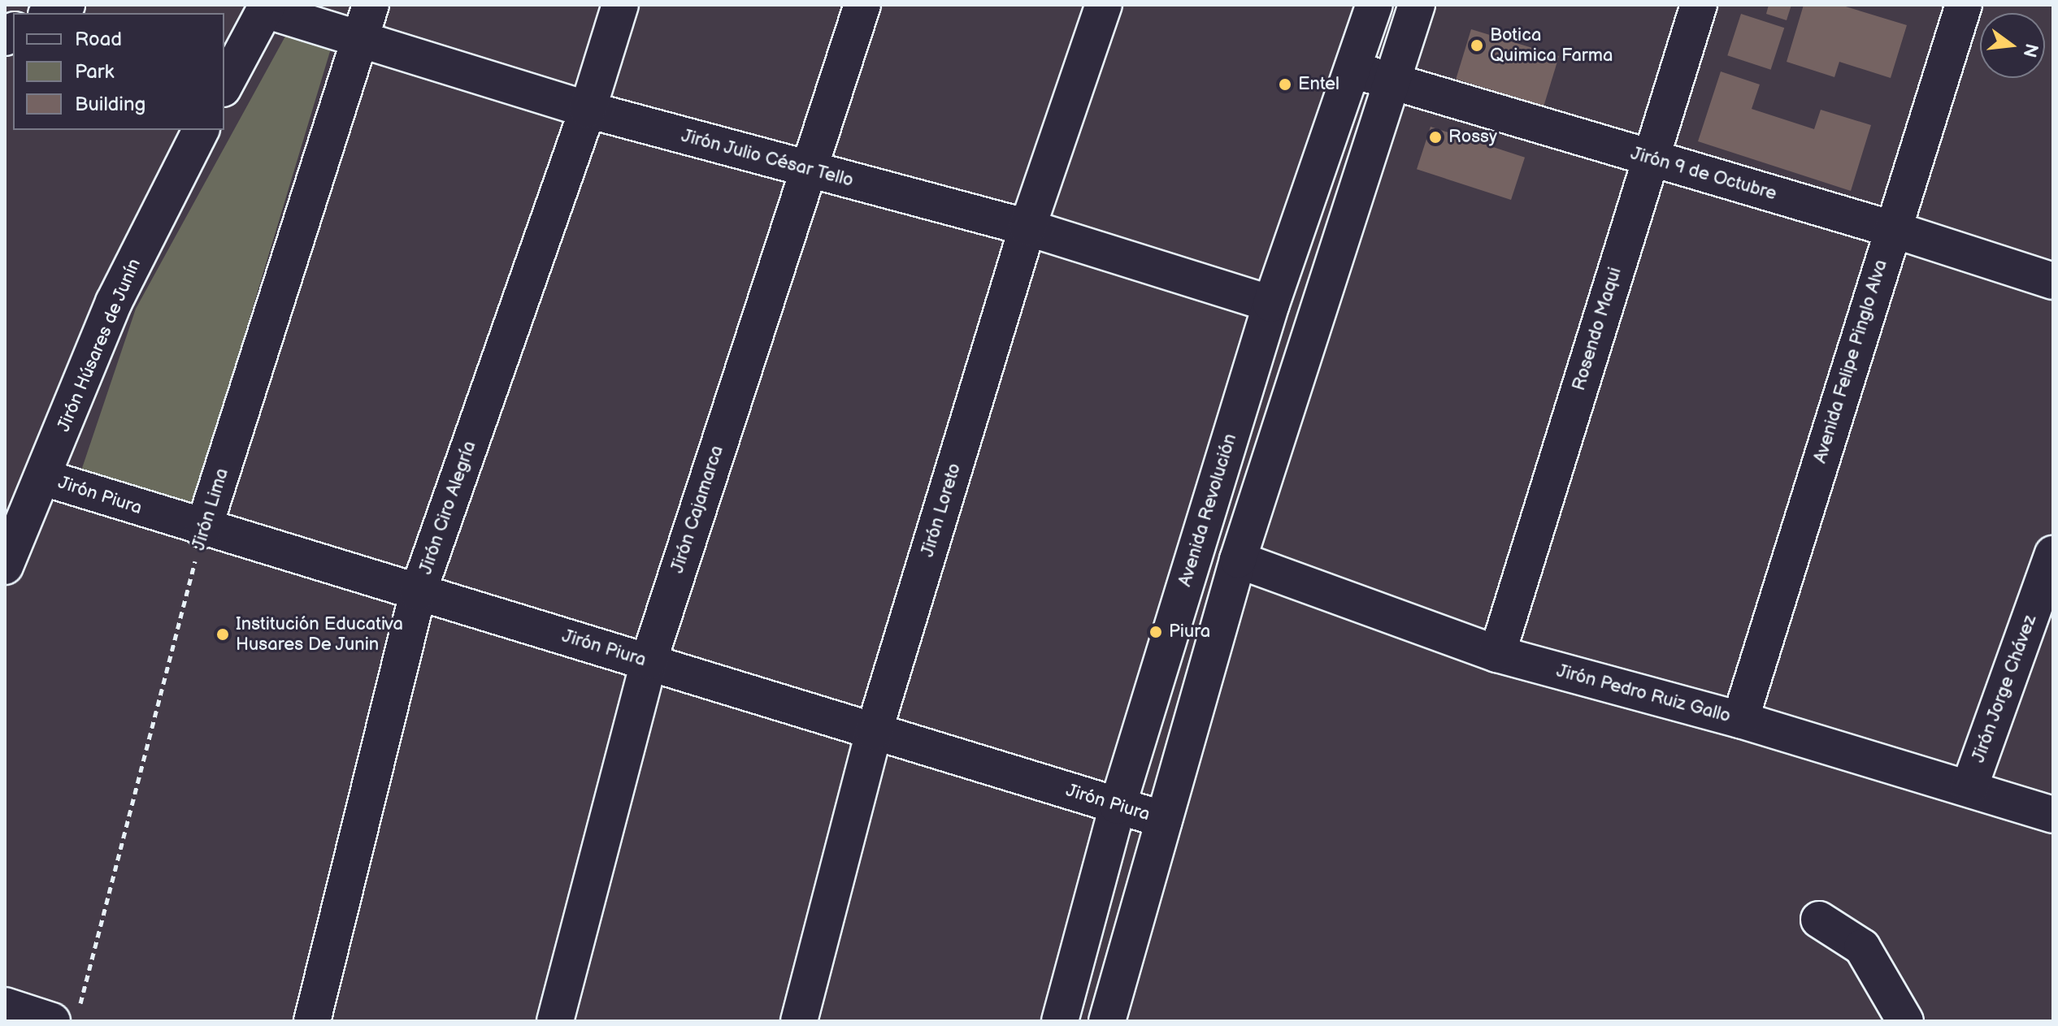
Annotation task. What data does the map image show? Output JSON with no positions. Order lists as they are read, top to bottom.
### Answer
{
  "streets": {
    "street": [
      "Jirón Julio César Tello",
      "Jirón 9 de Octubre",
      "Rosendo Maqui",
      "Jirón Húsares de Junín",
      "Avenida Felipe Pinglo Alva",
      "Jirón Piura",
      "Jirón Ciro Alegría",
      "Jirón Lima",
      "Jirón Cajamarca",
      "Jirón Loreto",
      "Avenida Revolución",
      "Jirón Jorge Chávez",
      "Jirón Pedro Ruiz Gallo"
    ]
  },
  "crossings": [
    ["Jirón Julio César Tello", "Jirón Ciro Alegría"],
    ["Jirón Julio César Tello", "Jirón Lima"],
    ["Jirón Julio César Tello", "Jirón Cajamarca"],
    ["Jirón Julio César Tello", "Jirón Loreto"],
    ["Jirón Julio César Tello", "Avenida Revolución"],
    ["Jirón 9 de Octubre", "Rosendo Maqui"],
    ["Jirón 9 de Octubre", "Avenida Felipe Pinglo Alva"],
    ["Jirón 9 de Octubre", "Avenida Revolución"],
    ["Rosendo Maqui", "Jirón Pedro Ruiz Gallo"],
    ["Jirón Húsares de Junín", "Jirón Piura"],
    ["Avenida Felipe Pinglo Alva", "Jirón Pedro Ruiz Gallo"],
    ["Jirón Piura", "Jirón Ciro Alegría"],
    ["Jirón Piura", "Jirón Lima"],
    ["Jirón Piura", "Jirón Cajamarca"],
    ["Jirón Piura", "Jirón Loreto"],
    ["Jirón Piura", "Avenida Revolución"],
    ["Jirón Jorge Chávez", "Jirón Pedro Ruiz Gallo"]
  ],
  "places": [
    "Botica Quimica Farma",
    "Entel",
    "Rossy",
    "Piura",
    "Institución Educativa Husares De Junin"
  ],
  "legend": ["Road", "Park", "Building"],
  "north": "right"
}
